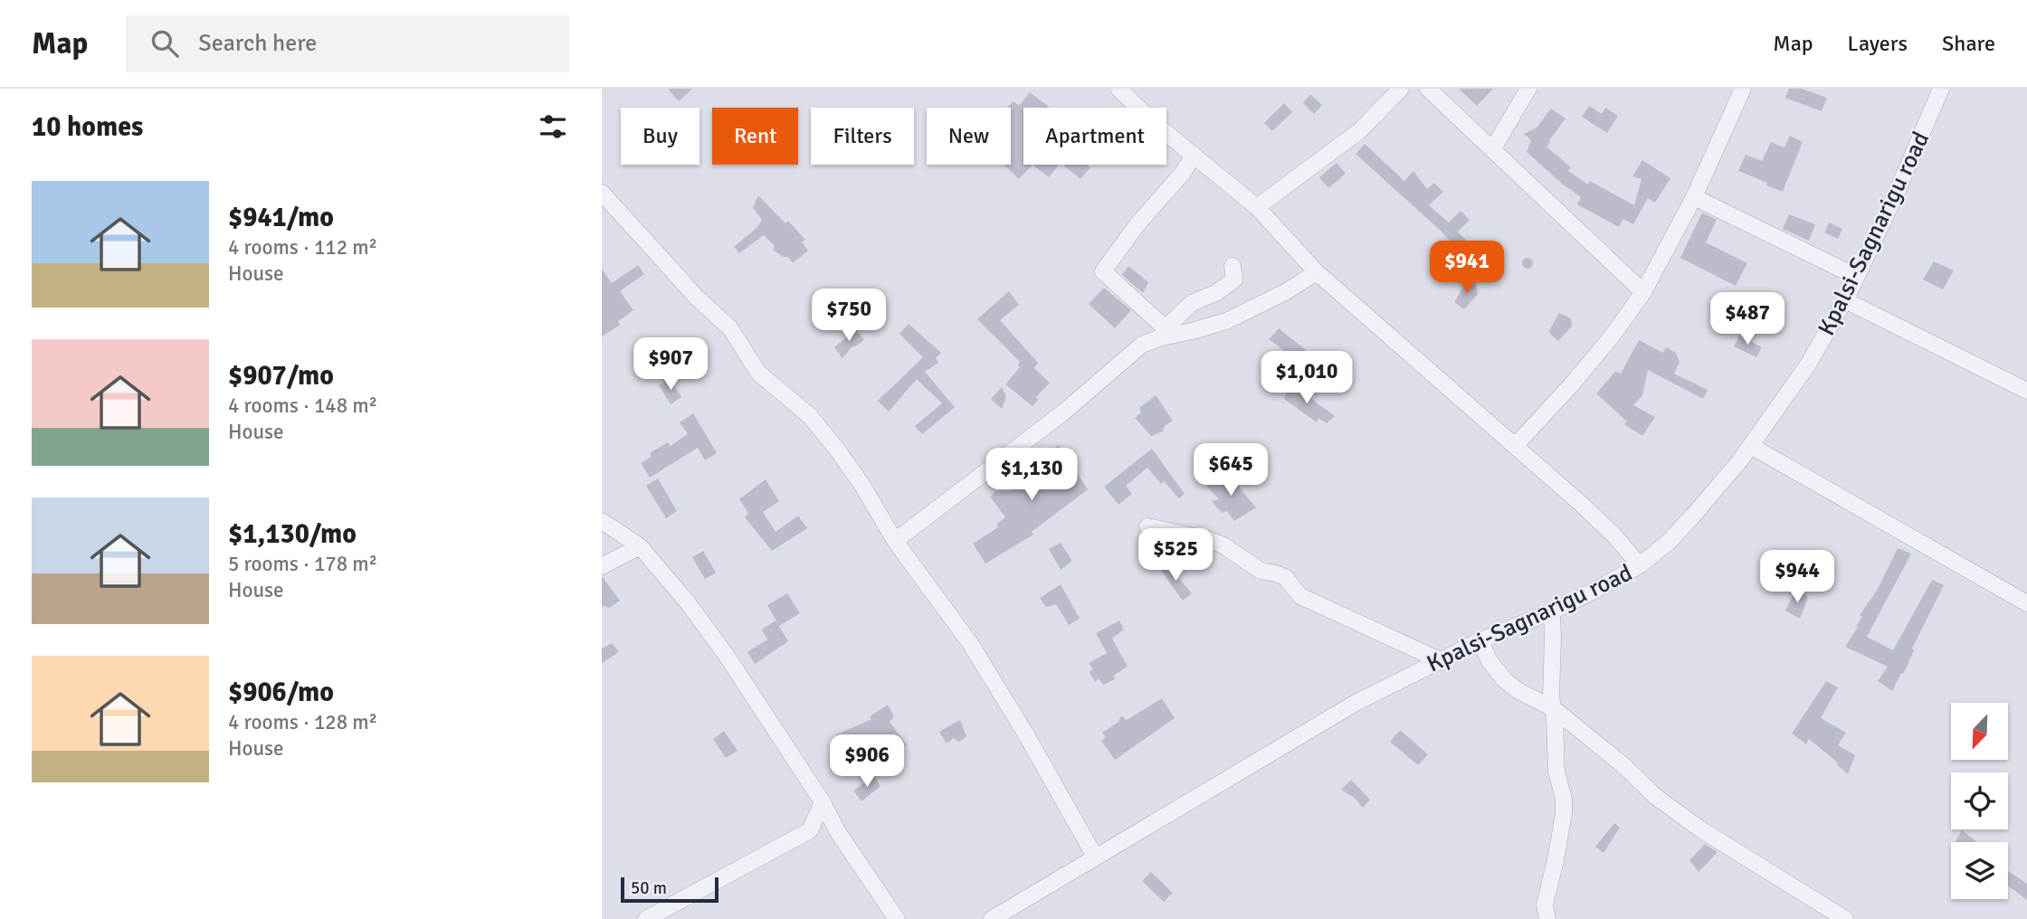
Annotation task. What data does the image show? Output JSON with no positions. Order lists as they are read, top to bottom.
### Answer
{
  "streets": {
    "street": ["Kpalsi-Sagnarigu road"]
  },
  "scale_bar": "50 m",
  "north": "bottom left",
  "page": {
    "header": "Map",
    "search": "Search here",
    "nav": ["Map", "Layers", "Share"],
    "heading": "10 homes",
    "chip": [
      "Buy",
      "Rent",
      "Filters",
      "New",
      "Apartment"
    ],
    "list": [
      {
        "name": "$941/mo",
        "note": "4 rooms · 112 m² · House"
      },
      {
        "name": "$907/mo",
        "note": "4 rooms · 148 m² · House"
      },
      {
        "name": "$1,130/mo",
        "note": "5 rooms · 178 m² · House"
      },
      {
        "name": "$906/mo",
        "note": "4 rooms · 128 m² · House"
      }
    ],
    "price": [
      "$941",
      "$750",
      "$487",
      "$907",
      "$1,010",
      "$645",
      "$1,130",
      "$525",
      "$944",
      "$906"
    ],
    "scale": "50 m"
  }
}
